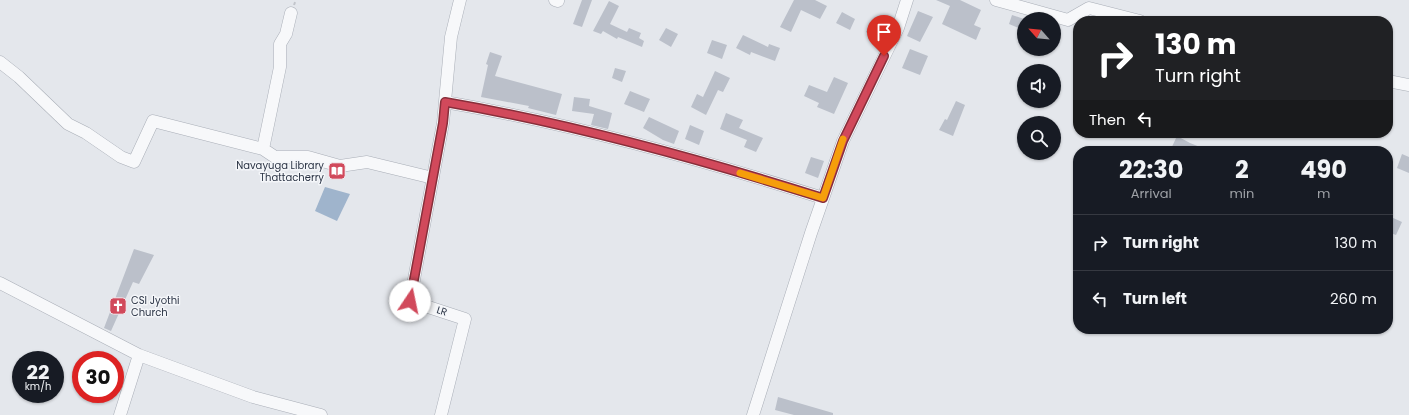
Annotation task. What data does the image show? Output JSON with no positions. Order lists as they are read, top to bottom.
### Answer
{
  "streets": {
    "street": ["LR"]
  },
  "places": {
    "library": ["Navayuga Library Thattacherry"],
    "church": ["CSI Jyothi Church"]
  },
  "north": "top left",
  "page": {
    "turn": ["130 m", "Turn right"],
    "then": "Then",
    "eta": [
      "22:30",
      "Arrival",
      "2",
      "min",
      "490",
      "m"
    ],
    "list": [
      {
        "name": "Turn right",
        "value": "130 m"
      },
      {
        "name": "Turn left",
        "value": "260 m"
      }
    ],
    "speed": "22 km/h",
    "limit": "30"
  }
}
